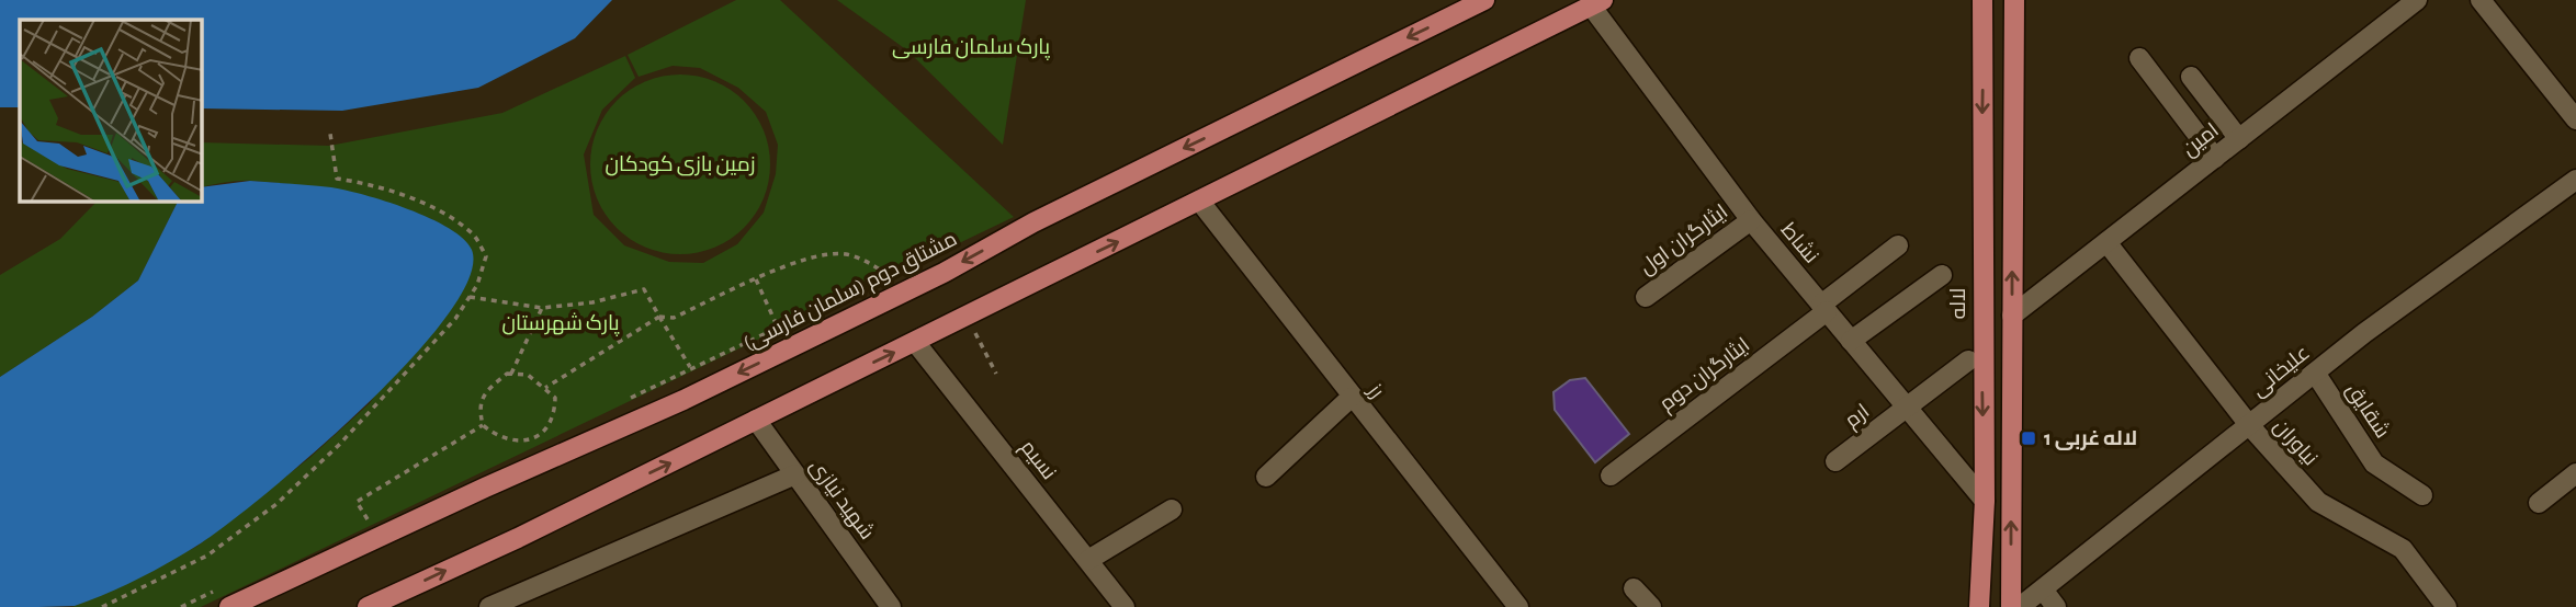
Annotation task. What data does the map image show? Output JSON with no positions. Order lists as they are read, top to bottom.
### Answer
{
  "streets": {
    "main road": ["مشتاق دوم (سلمان فارسی)", "لاله"],
    "street": [
      "امین",
      "ایثارگران اول",
      "نشاط",
      "علیخانی",
      "ایثارگران دوم",
      "رز",
      "شقایق",
      "ارم",
      "نیاوران",
      "نسیم",
      "شهید نیازی"
    ]
  },
  "crossings": [
    ["امین", "نیاوران"],
    ["ایثارگران اول", "نشاط"],
    ["نشاط", "لاله"],
    ["نشاط", "ایثارگران دوم"],
    ["نشاط", "ارم"],
    ["علیخانی", "شقایق"],
    ["علیخانی", "نیاوران"]
  ],
  "parks": ["پارک سلمان فارسی", "زمین بازی کودکان", "پارک شهرستان"],
  "places": {
    "transit": ["لاله غربی 1"]
  }
}
